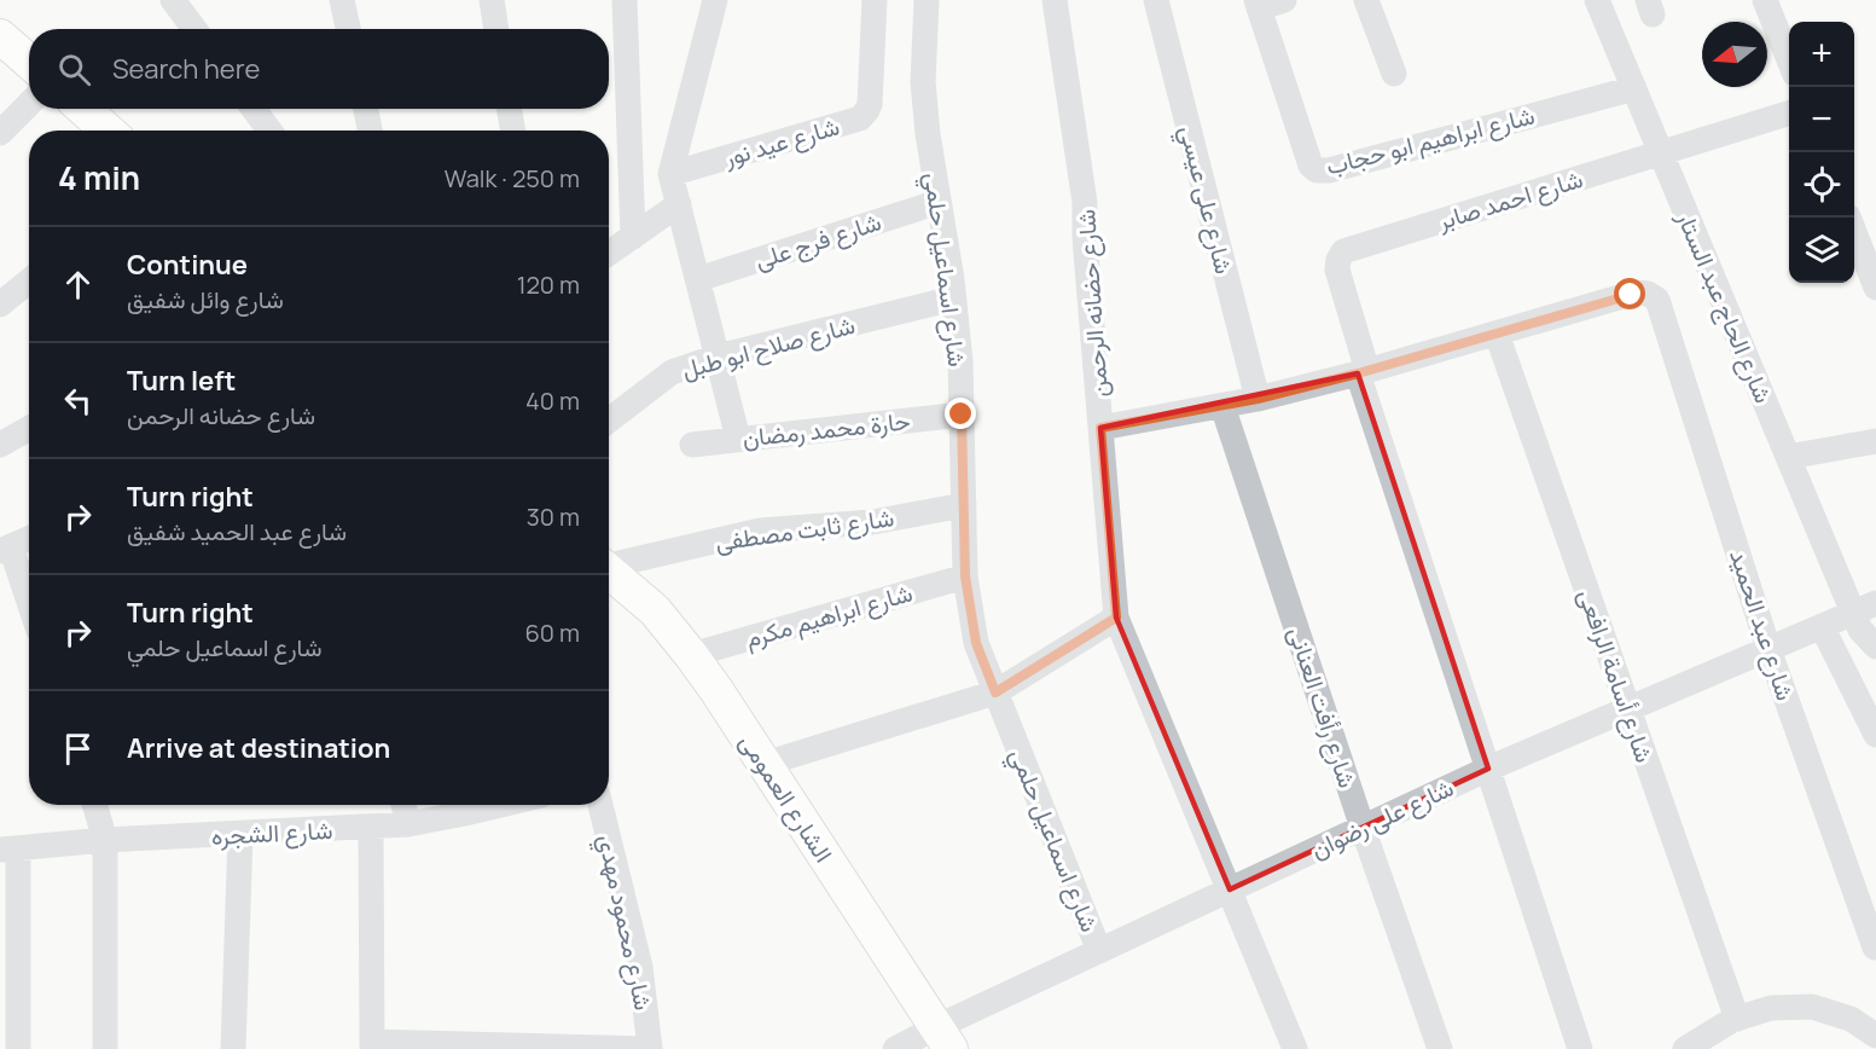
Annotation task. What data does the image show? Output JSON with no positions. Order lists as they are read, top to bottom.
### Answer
{
  "streets": {
    "main road": ["الشارع العمومى"],
    "street": [
      "شارع ابراهيم ابو حجاب",
      "شارع عيد نور",
      "شارع على عيسي",
      "شارع احمد صابر",
      "شارع فرج على",
      "شارع اسماعيل حلمي",
      "شارع حضانه الرحمن",
      "شارع الحاج عبد الستار",
      "شارع صلاح ابو طبل",
      "حارة محمد رمضان",
      "شارع ثابت مصطفى",
      "شارع ابراهيم مكرم",
      "شارع عبد الحميد",
      "شارع أسامة الرافعى",
      "شارع رأفت العنانى",
      "شارع على رضوان",
      "شارع الشجره",
      "شارع محمود مهدي"
    ]
  },
  "crossings": [
    ["شارع ابراهيم ابو حجاب", "شارع الحاج عبد الستار"],
    ["شارع احمد صابر", "شارع الحاج عبد الستار"],
    ["شارع فرج على", "شارع اسماعيل حلمي"],
    ["شارع اسماعيل حلمي", "شارع صلاح ابو طبل"],
    ["شارع اسماعيل حلمي", "حارة محمد رمضان"],
    ["شارع اسماعيل حلمي", "شارع ثابت مصطفى"],
    ["شارع اسماعيل حلمي", "شارع ابراهيم مكرم"],
    ["شارع اسماعيل حلمي", "شارع على رضوان"],
    ["شارع حضانه الرحمن", "شارع على رضوان"],
    ["شارع الحاج عبد الستار", "شارع على رضوان"],
    ["شارع ابراهيم مكرم", "الشارع العمومى"],
    ["شارع عبد الحميد", "شارع أسامة الرافعى"],
    ["شارع عبد الحميد", "شارع على رضوان"],
    ["شارع أسامة الرافعى", "شارع على رضوان"],
    ["شارع رأفت العنانى", "شارع على رضوان"],
    ["الشارع العمومى", "شارع على رضوان"]
  ],
  "north": "left",
  "page": {
    "map_buttons": ["+", "−"],
    "search": "Search here",
    "heading": ["4 min", "Walk · 250 m"],
    "list": [
      ["Continue", "شارع وائل شفيق", "120 m"],
      ["Turn left", "شارع حضانه الرحمن", "40 m"],
      ["Turn right", "شارع عبد الحميد شفيق", "30 m"],
      ["Turn right", "شارع اسماعيل حلمي", "60 m"],
      "Arrive at destination"
    ]
  }
}
